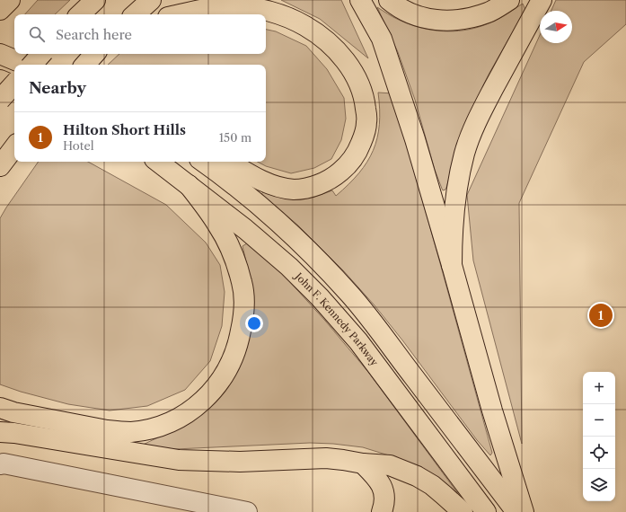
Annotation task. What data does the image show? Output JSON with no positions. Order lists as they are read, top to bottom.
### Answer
{
  "streets": {
    "main road": ["John F. Kennedy Parkway"]
  },
  "north": "right",
  "page": {
    "search": "Search here",
    "heading": "Nearby",
    "list": [
      {
        "mark": "1",
        "name": "Hilton Short Hills",
        "note": "Hotel",
        "value": "150 m"
      }
    ],
    "pins": "1",
    "map_buttons": ["+", "−"]
  }
}
